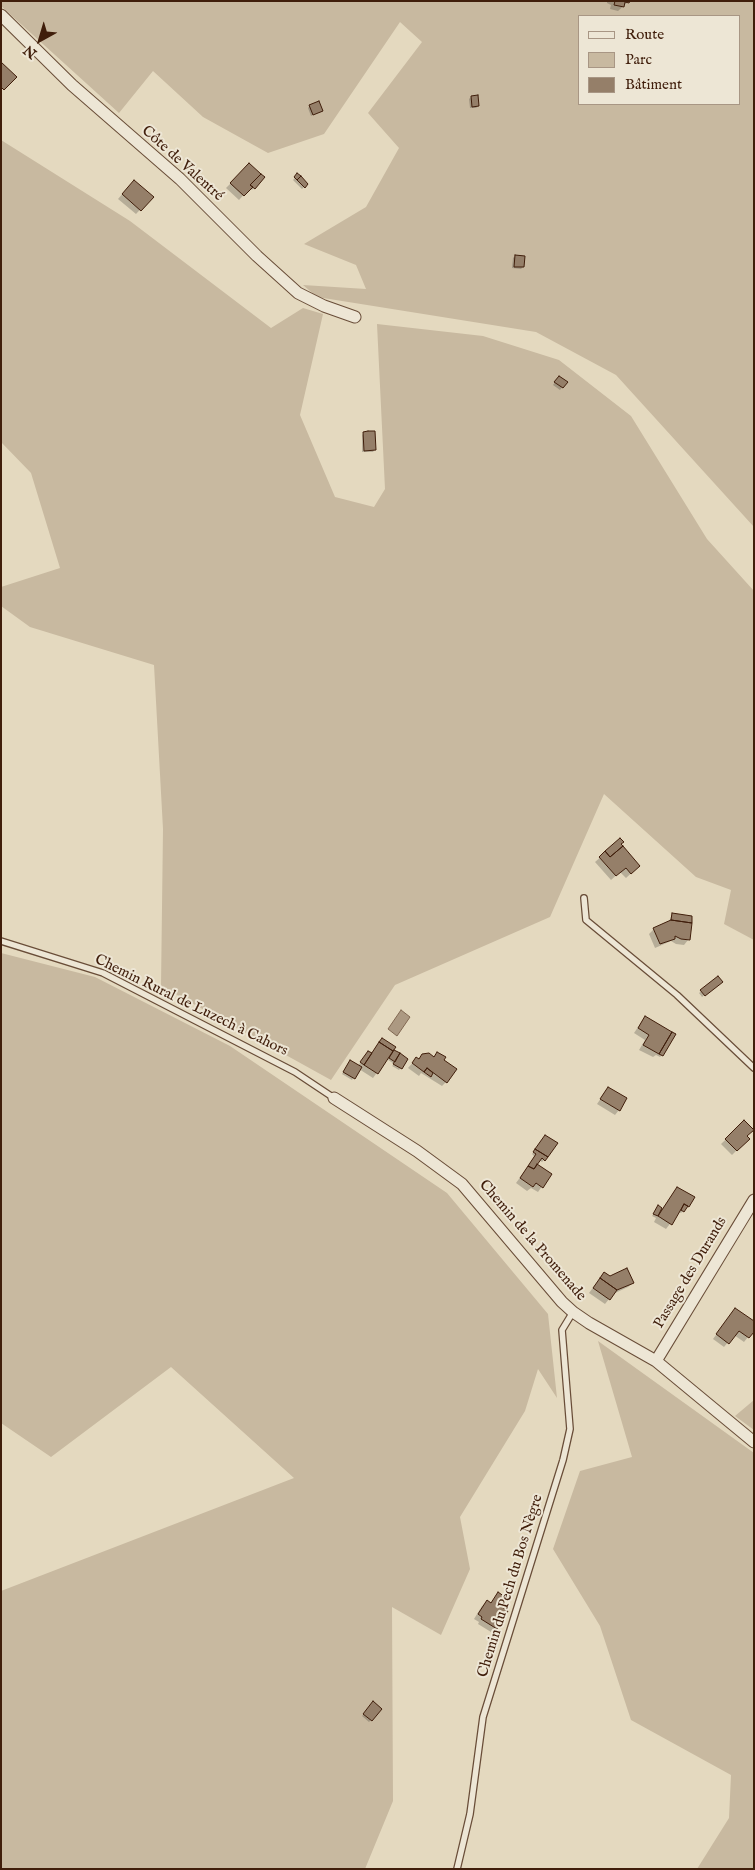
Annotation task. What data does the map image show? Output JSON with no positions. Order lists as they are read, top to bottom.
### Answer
{
  "streets": {
    "street": ["Côte de Valentré", "Chemin de la Promenade", "Passage des Durands"],
    "lane": ["Chemin Rural de Luzech à Cahors", "Chemin du Pech du Bos Nègre"]
  },
  "crossings": [
    ["Chemin Rural de Luzech à Cahors", "Chemin de la Promenade"],
    ["Chemin de la Promenade", "Passage des Durands"],
    ["Chemin de la Promenade", "Chemin du Pech du Bos Nègre"]
  ],
  "legend": ["Route", "Parc", "Bâtiment"],
  "north": "bottom left"
}
